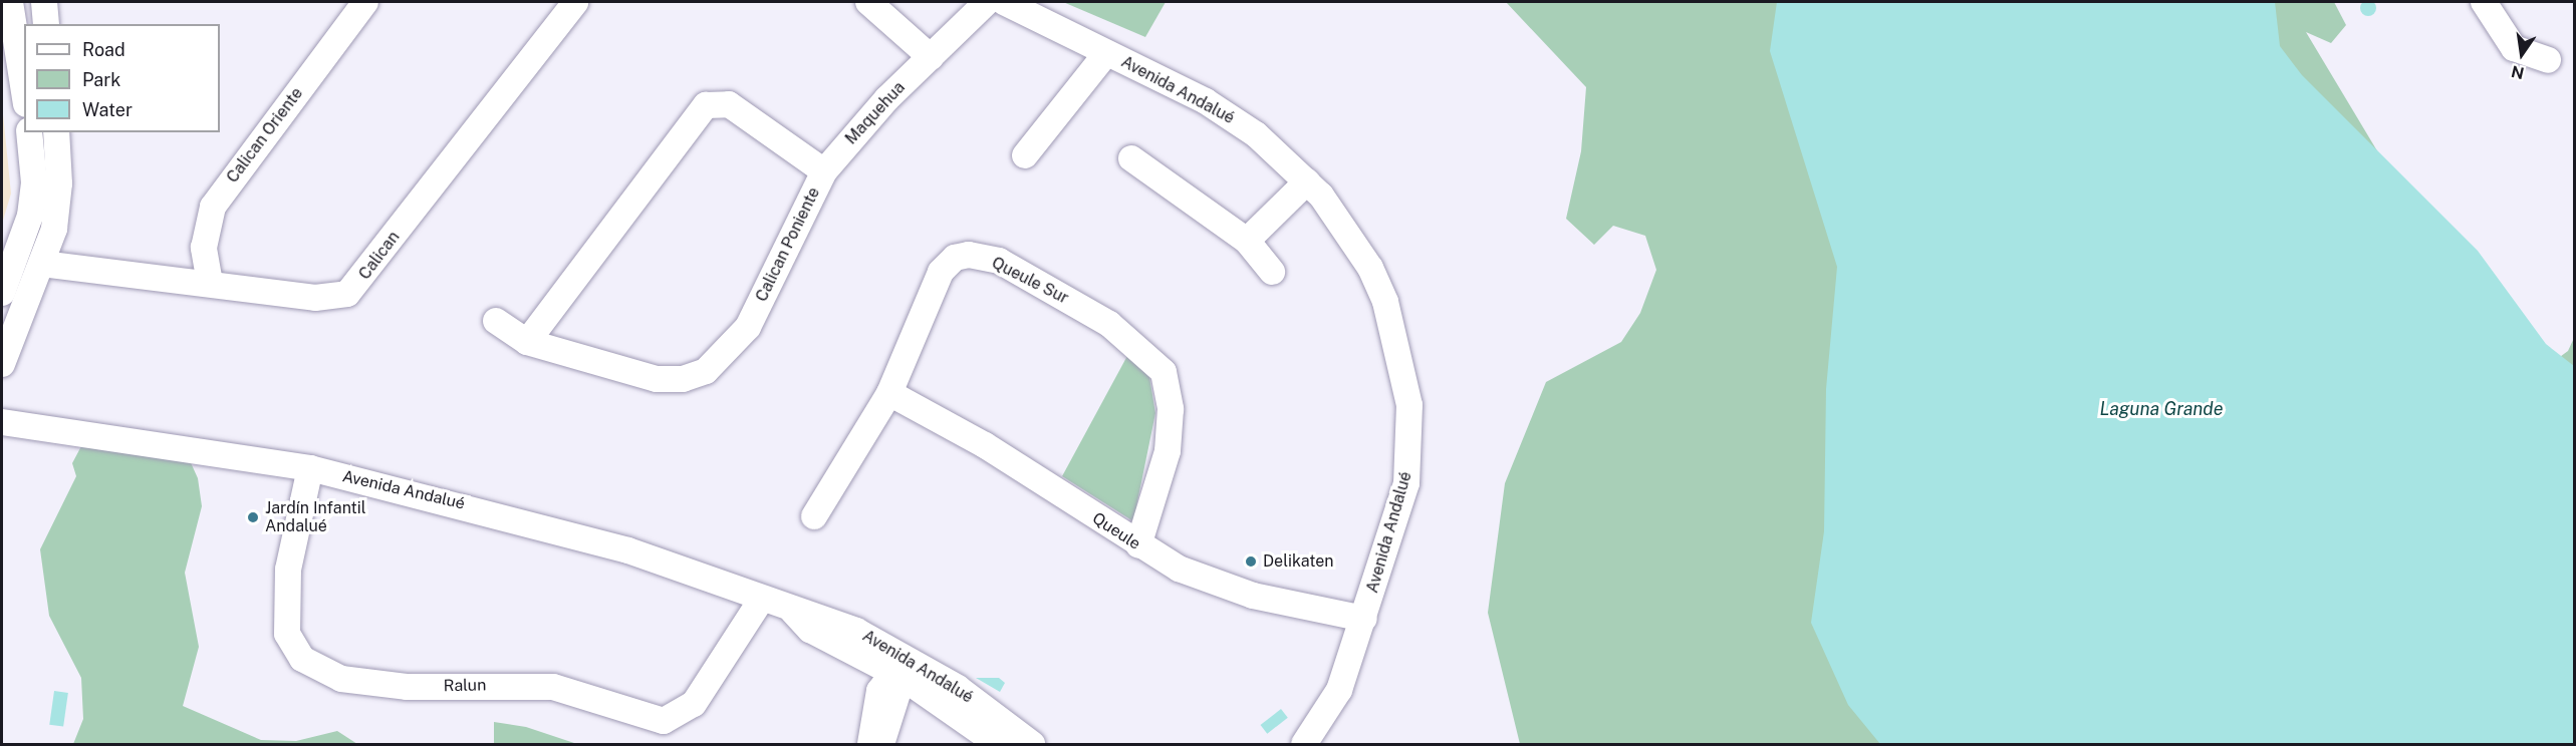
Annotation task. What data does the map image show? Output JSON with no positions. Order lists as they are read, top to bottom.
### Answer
{
  "streets": {
    "street": [
      "Avenida Andalué",
      "Maquehua",
      "Calican Oriente",
      "Calican Poniente",
      "Calican",
      "Queule Sur",
      "Queule",
      "Ralun"
    ]
  },
  "crossings": [
    ["Avenida Andalué", "Queule"],
    ["Avenida Andalué", "Ralun"],
    ["Maquehua", "Calican Poniente"],
    ["Calican Oriente", "Calican"],
    ["Queule Sur", "Queule"]
  ],
  "water": ["Laguna Grande"],
  "places": ["Jardín Infantil Andalué", "Delikaten"],
  "legend": ["Road", "Park", "Water"],
  "north": "bottom"
}
